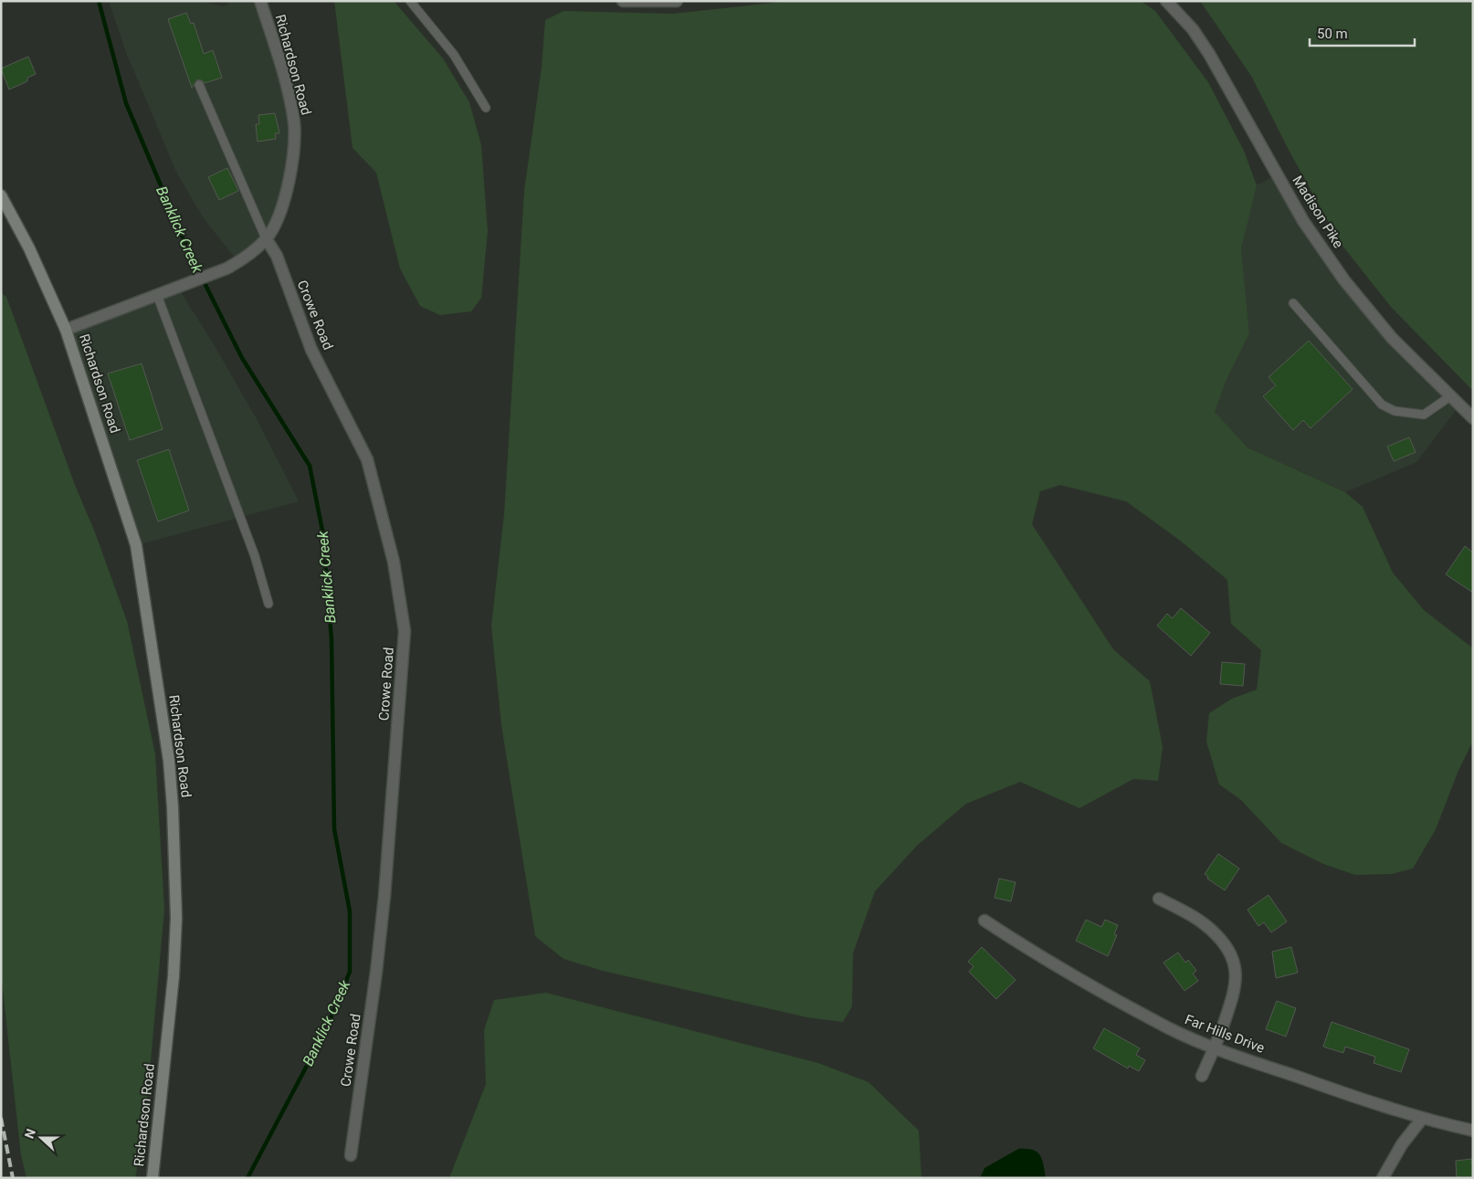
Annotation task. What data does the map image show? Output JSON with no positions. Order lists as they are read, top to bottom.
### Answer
{
  "streets": {
    "main road": ["Richardson Road"],
    "street": ["Madison Pike", "Crowe Road", "Far Hills Drive"]
  },
  "crossings": [
    ["Richardson Road", "Crowe Road"]
  ],
  "water": ["Banklick Creek"],
  "scale_bar": "50 m",
  "north": "left"
}
